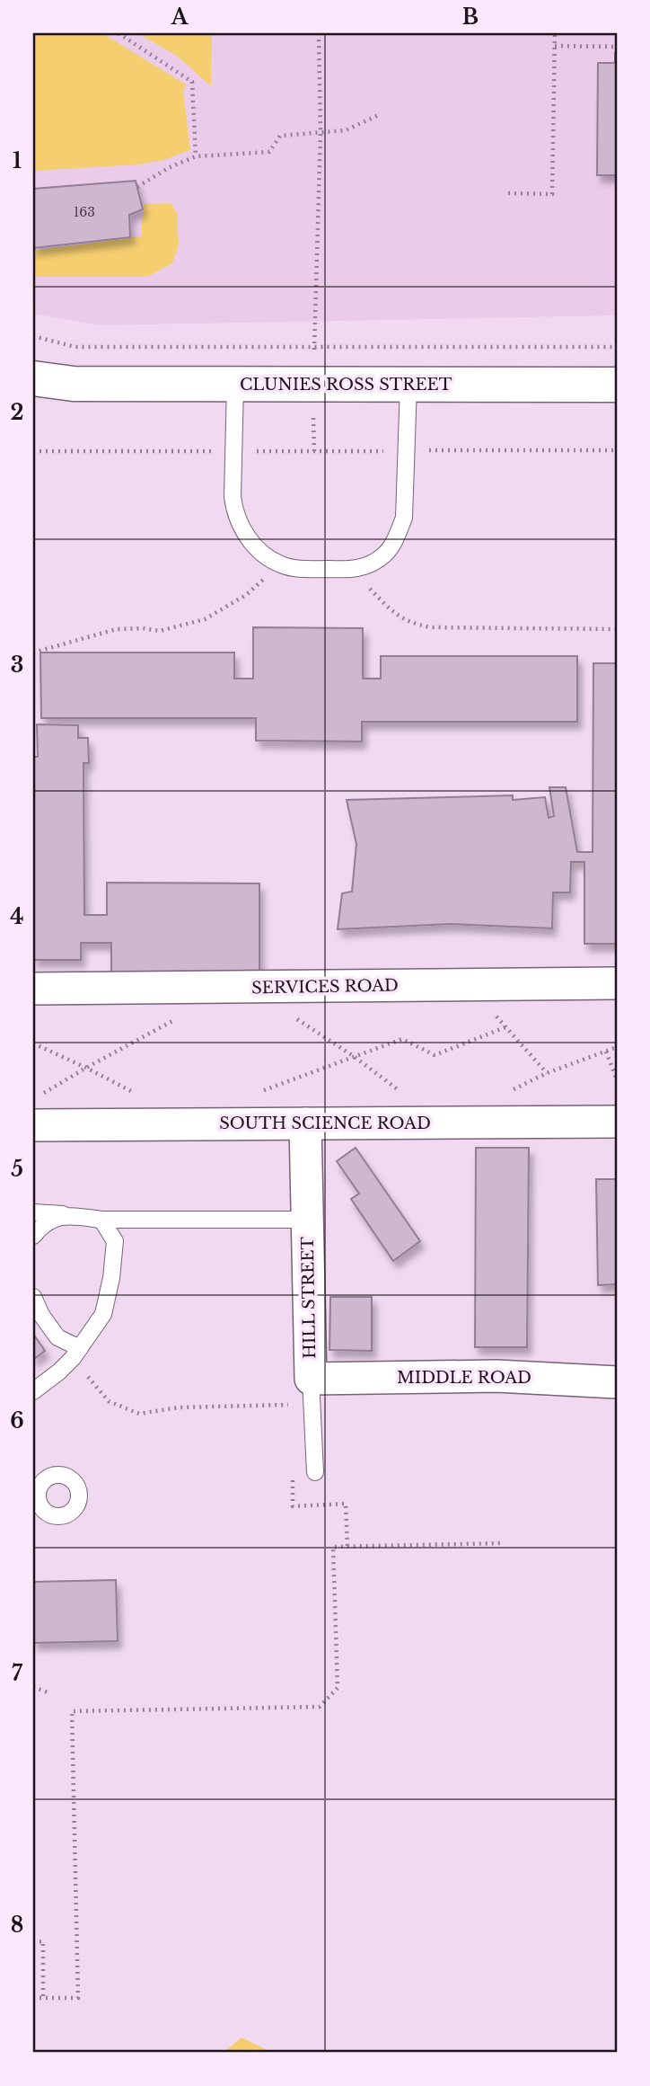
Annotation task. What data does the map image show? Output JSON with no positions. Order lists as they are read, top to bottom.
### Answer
{
  "streets": {
    "street": [
      "CLUNIES ROSS STREET",
      "SERVICES ROAD",
      "SOUTH SCIENCE ROAD",
      "HILL STREET",
      "MIDDLE ROAD"
    ]
  },
  "crossings": [
    ["SOUTH SCIENCE ROAD", "HILL STREET"],
    ["HILL STREET", "MIDDLE ROAD"]
  ],
  "house_numbers": ["163"],
  "grid": {
    "columns": ["A", "B"],
    "rows": [
      "1",
      "2",
      "3",
      "4",
      "5",
      "6",
      "7",
      "8"
    ]
  }
}
